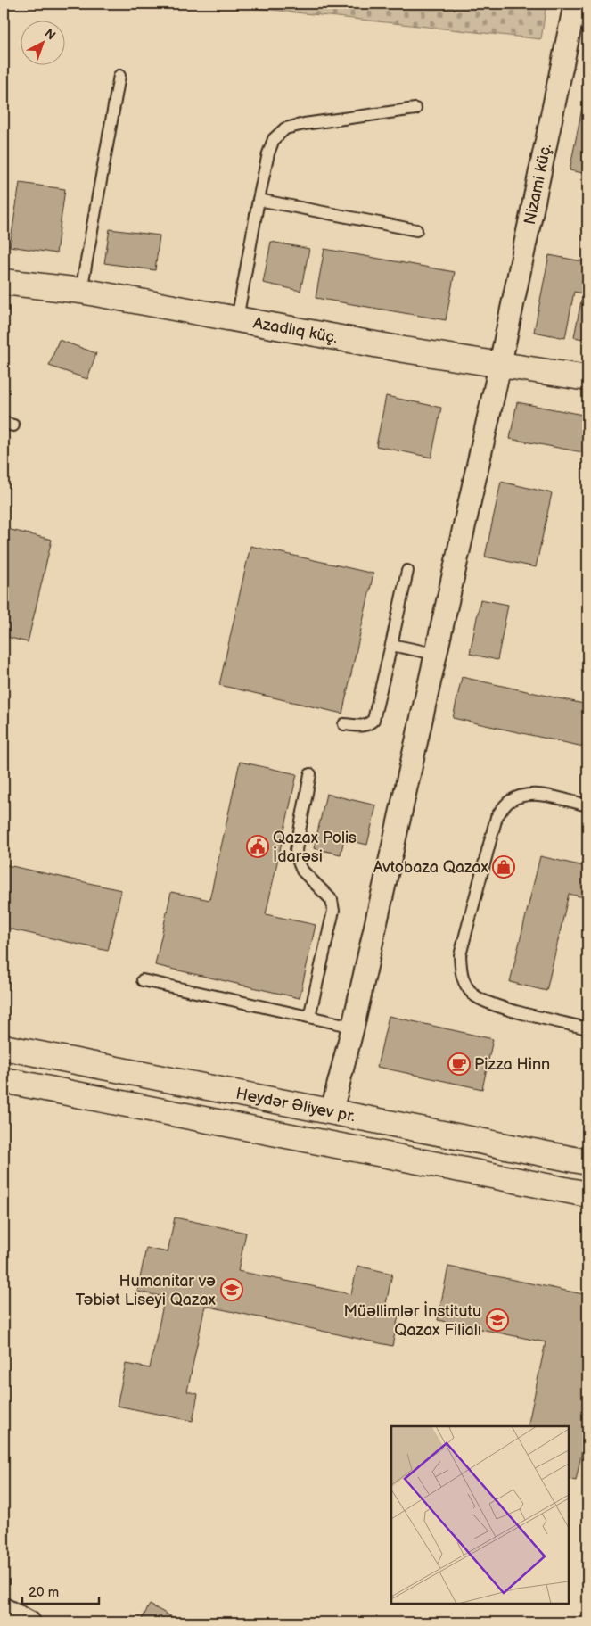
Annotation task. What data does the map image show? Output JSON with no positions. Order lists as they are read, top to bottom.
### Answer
{
  "streets": {
    "main road": ["Azadlıq küç.", "Heydər Əliyev pr."],
    "street": ["Nizami küç."]
  },
  "crossings": [
    ["Nizami küç.", "Azadlıq küç."],
    ["Nizami küç.", "Heydər Əliyev pr."]
  ],
  "places": {
    "public building": ["Qazax Polis İdarəsi"],
    "shop": ["Avtobaza Qazax"],
    "cafe": ["Pizza Hinn"],
    "school or university": ["Humanitar və Təbiət Liseyi Qazax", "Müəllimlər İnstitutu Qazax Filialı"]
  },
  "scale_bar": "20 m",
  "north": "top right"
}
